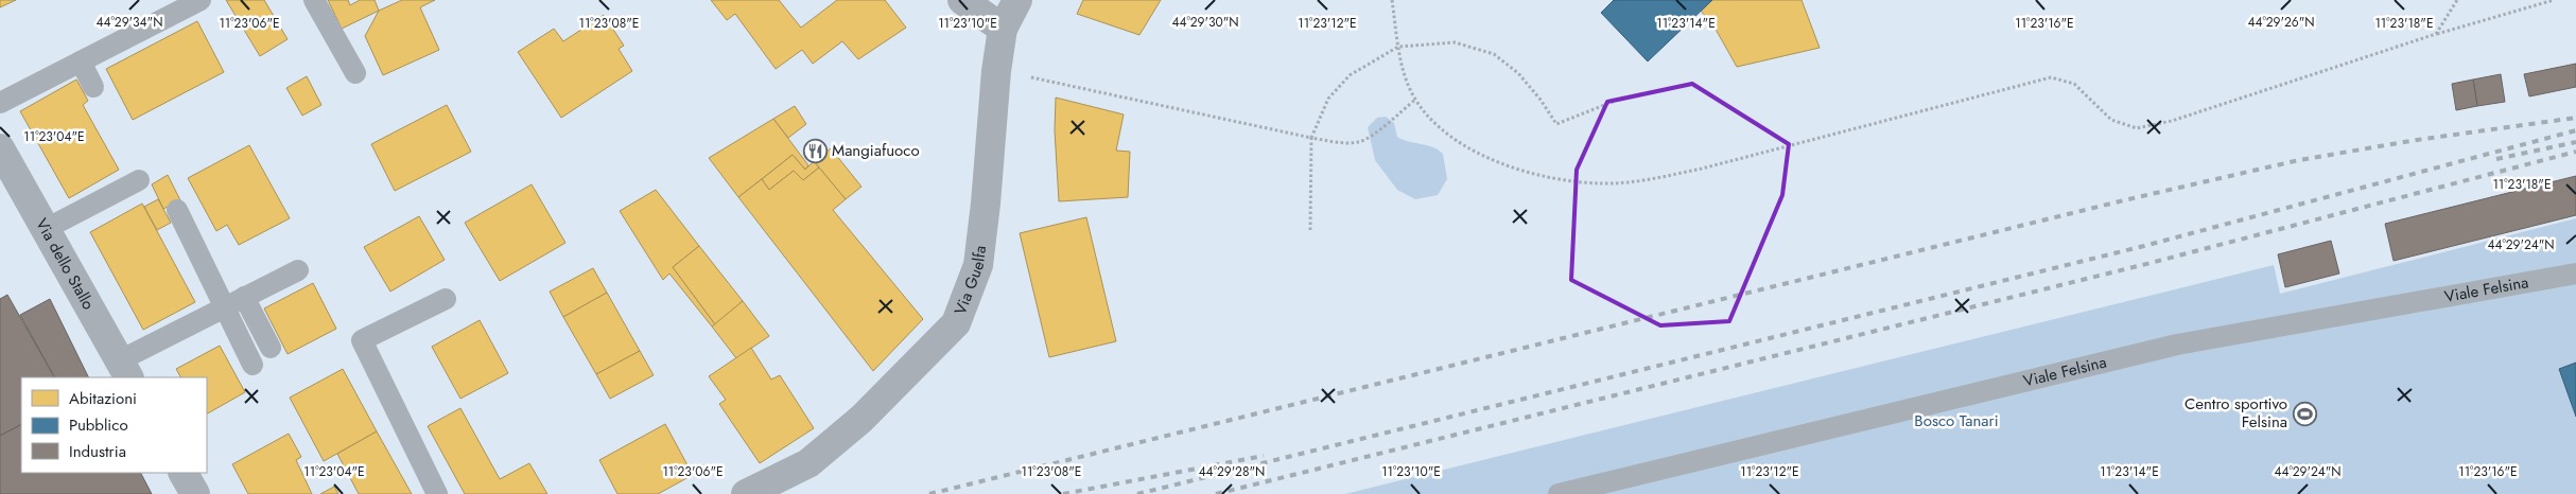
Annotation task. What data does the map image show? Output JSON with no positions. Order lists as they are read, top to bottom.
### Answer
{
  "streets": {
    "street": ["Via dello Stallo", "Via Guelfa"],
    "lane": ["Viale Felsina"]
  },
  "parks": ["Bosco Tanari"],
  "places": {
    "restaurant": ["Mangiafuoco"],
    "sports": ["Centro sportivo Felsina"]
  },
  "legend": ["Abitazioni", "Pubblico", "Industria"],
  "coordinates": [
    "44°29'34\"N",
    "44°29'30\"N",
    "44°29'26\"N",
    "11°23'06\"E",
    "11°23'14\"E",
    "11°23'18\"E",
    "11°23'08\"E",
    "11°23'10\"E",
    "11°23'12\"E",
    "11°23'16\"E",
    "11°23'04\"E",
    "44°29'24\"N",
    "44°29'28\"N"
  ]
}
